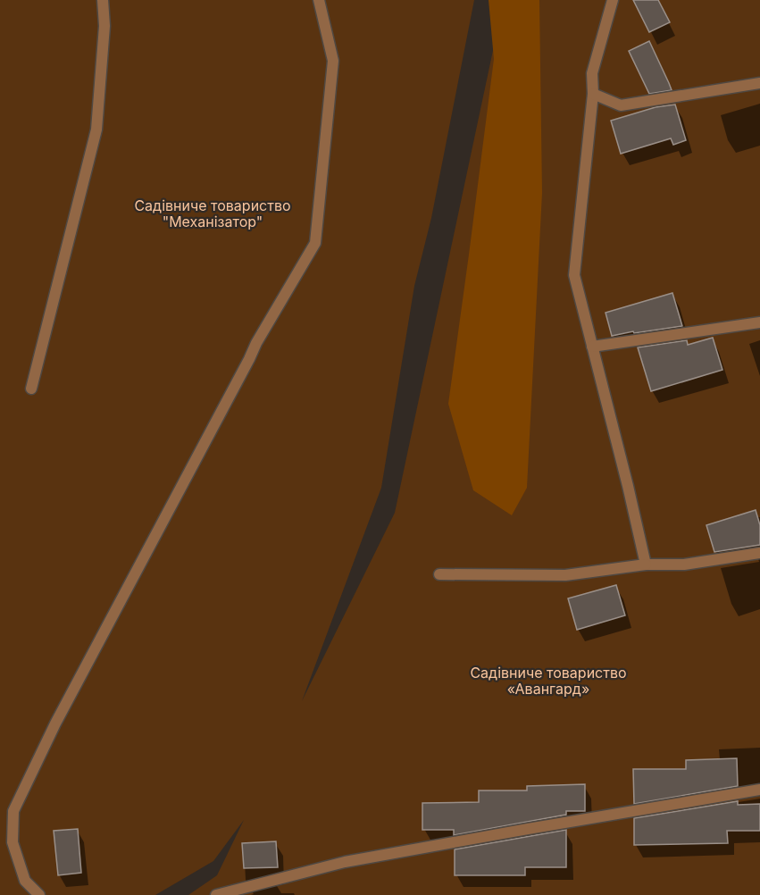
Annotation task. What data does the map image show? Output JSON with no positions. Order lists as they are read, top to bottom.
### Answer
{
  "parks": ["Садівниче товариство \"Механізатор\"", "Садівниче товариство «Авангард»"]
}
